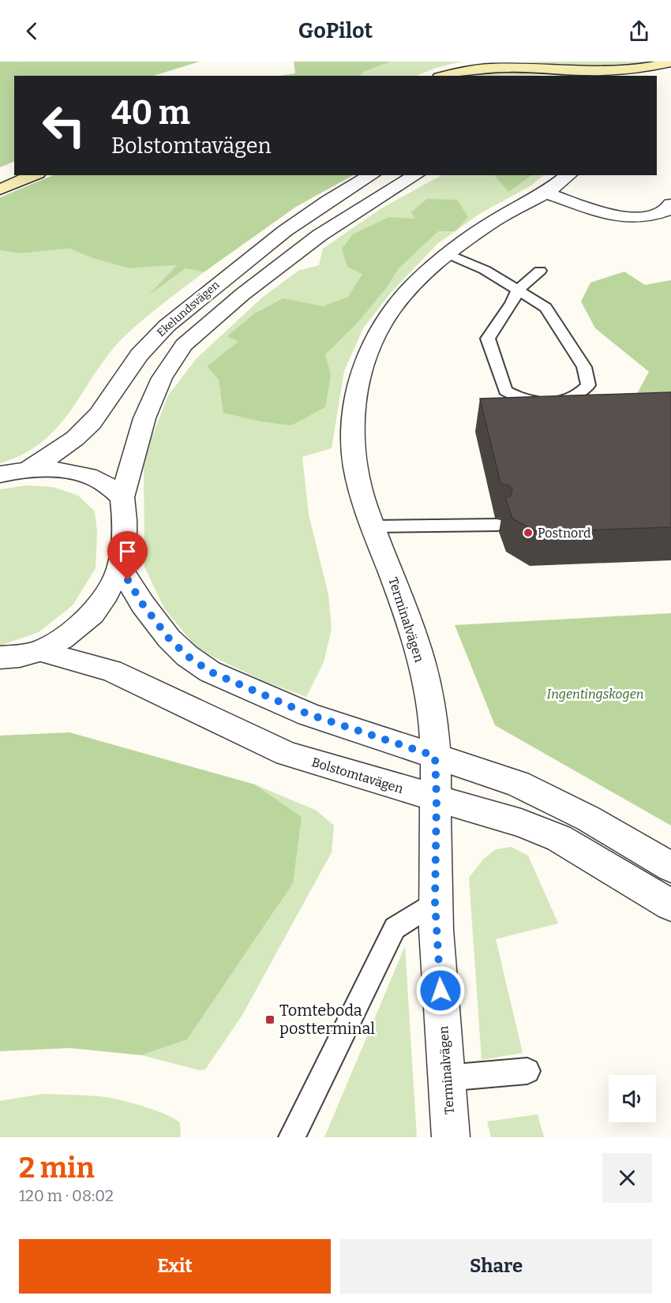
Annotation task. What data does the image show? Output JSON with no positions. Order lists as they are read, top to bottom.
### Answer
{
  "streets": {
    "street": ["Ekelundsvägen", "Terminalvägen", "Bolstomtavägen"]
  },
  "crossings": [
    ["Terminalvägen", "Bolstomtavägen"]
  ],
  "parks": ["Ingentingskogen"],
  "places": {
    "other": ["Postnord"],
    "transit": ["Tomteboda postterminal"]
  },
  "page": {
    "header": "GoPilot",
    "turn": ["40 m", "Bolstomtavägen"],
    "heading": ["2 min", "120 m · 08:02"],
    "buttons": ["Exit", "Share"]
  }
}
